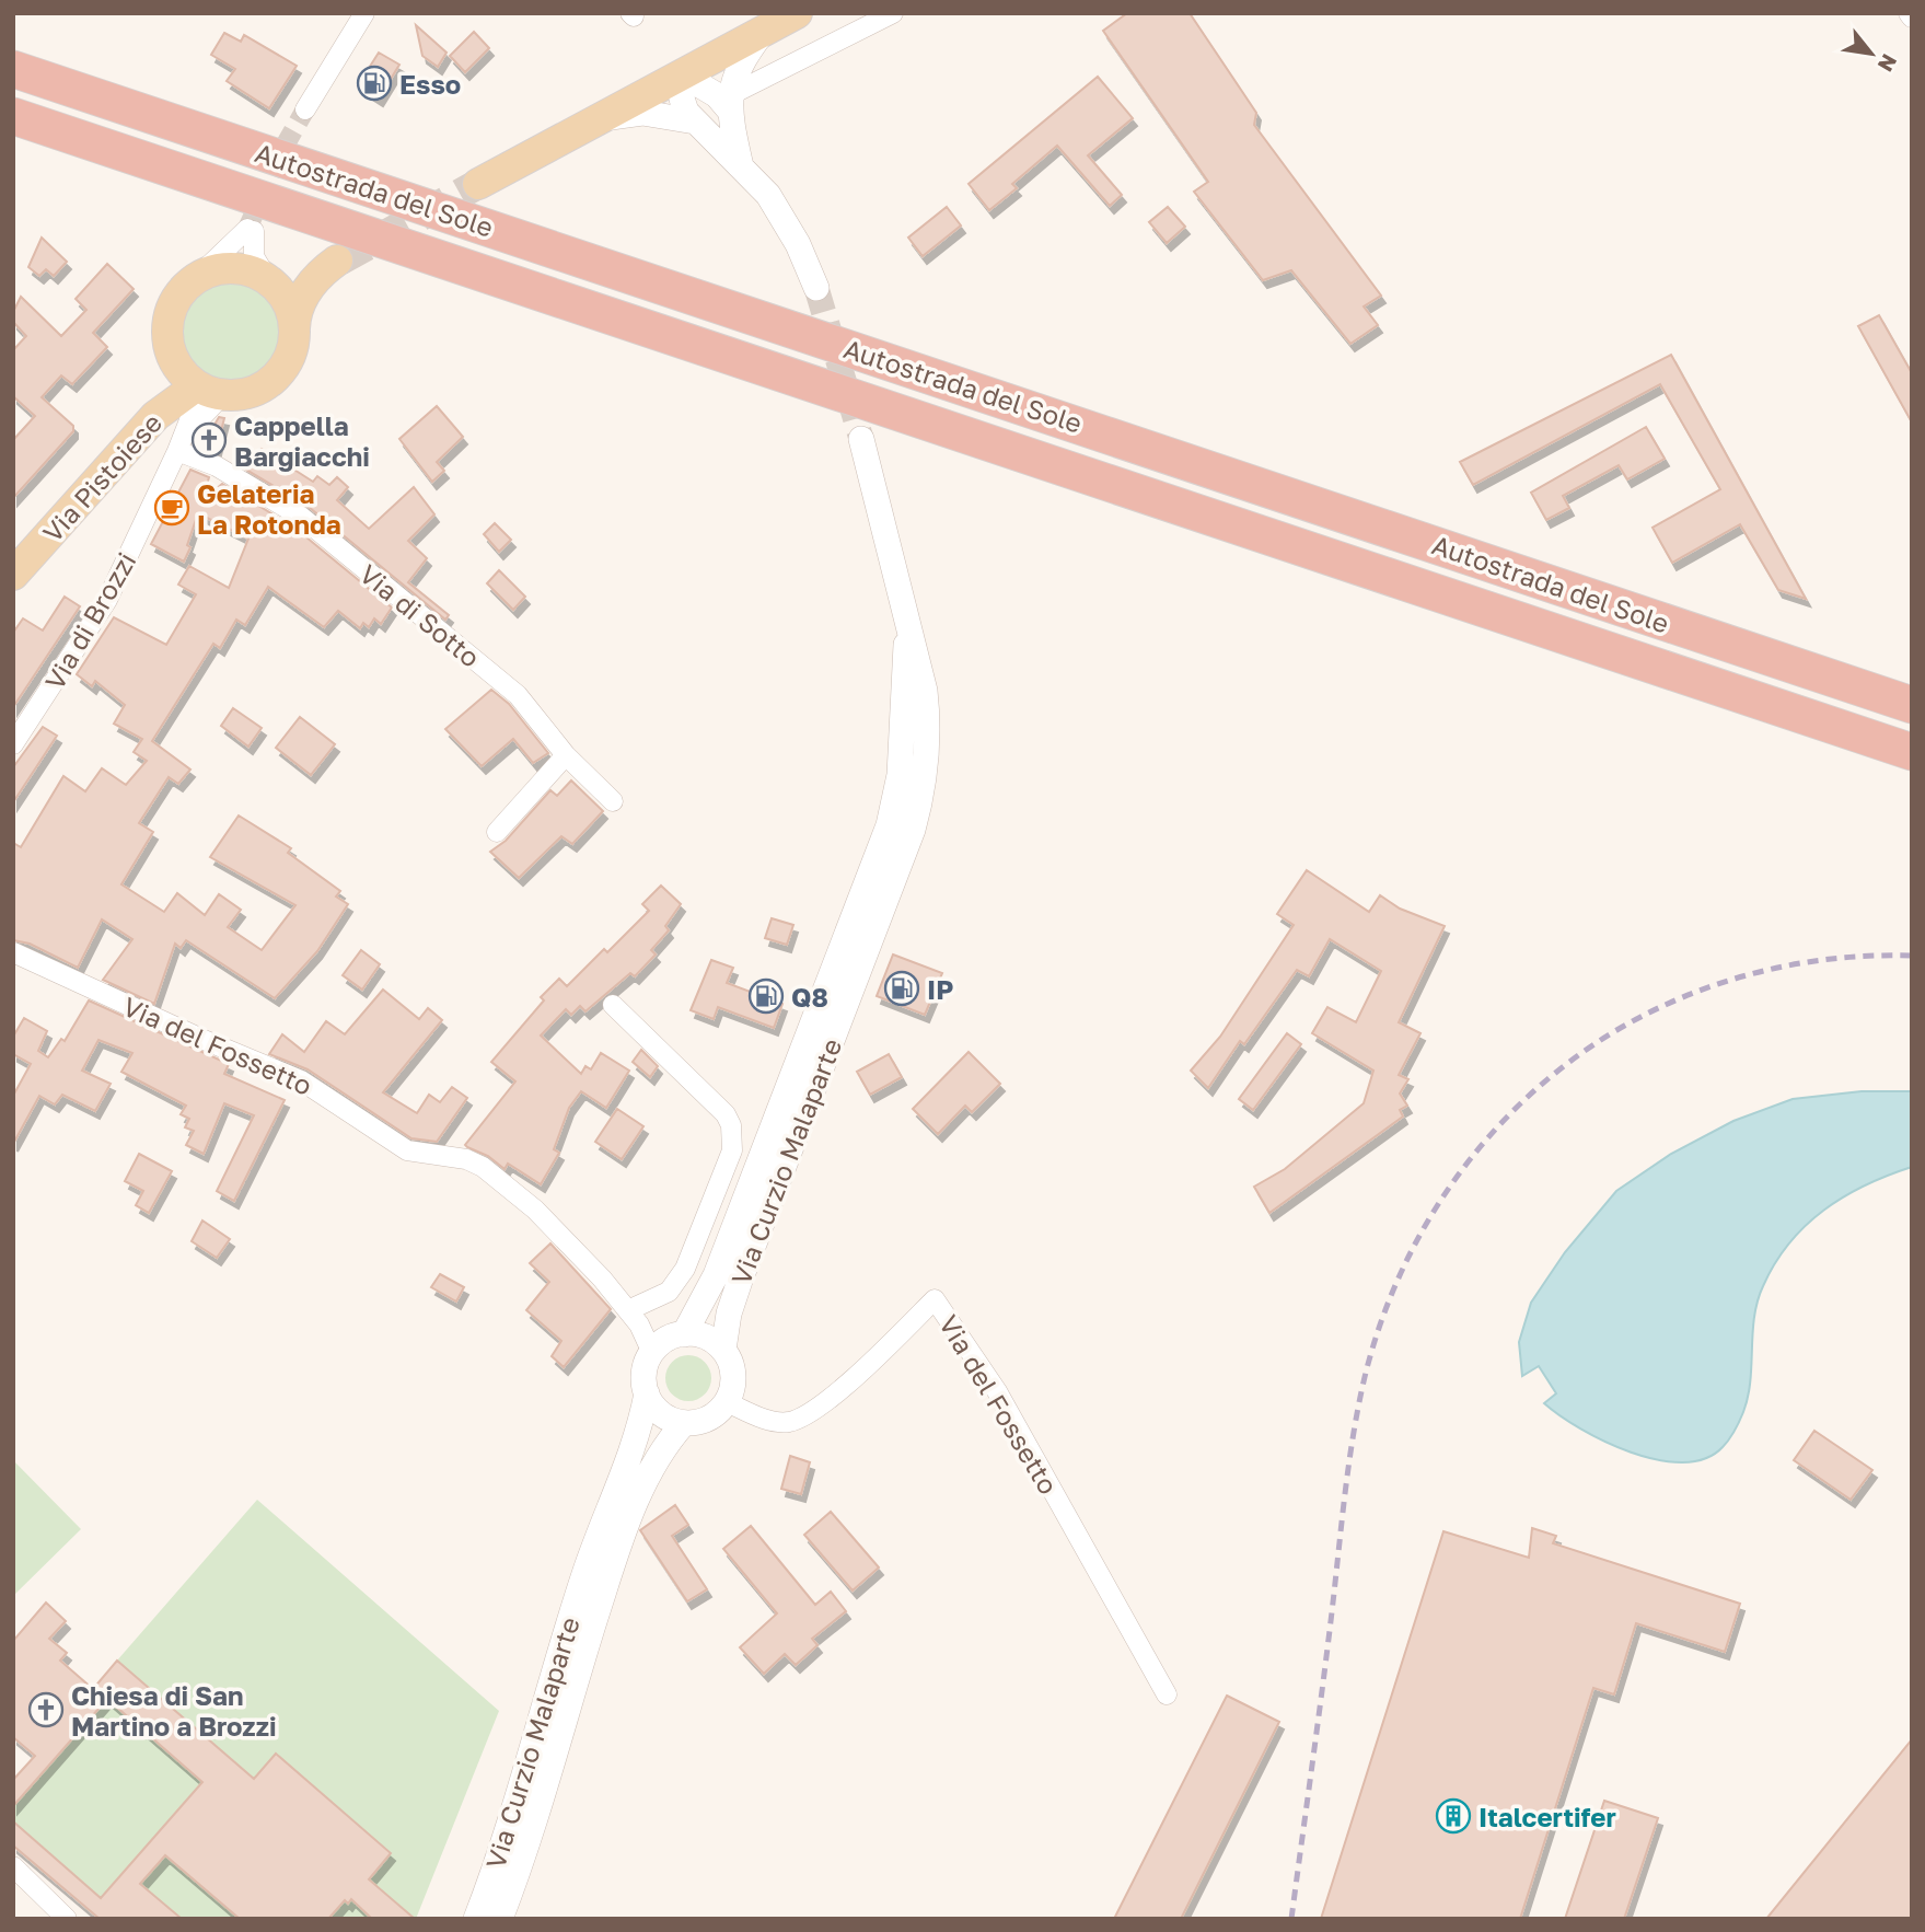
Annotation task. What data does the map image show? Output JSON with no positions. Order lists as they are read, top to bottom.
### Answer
{
  "streets": {
    "highway": ["Autostrada del Sole"],
    "main road": ["Via Pistoiese"],
    "street": [
      "Via di Sotto",
      "Via di Brozzi",
      "Via del Fossetto",
      "Via Curzio Malaparte"
    ]
  },
  "crossings": [
    ["Via Pistoiese", "Via di Brozzi"],
    ["Via di Sotto", "Via di Brozzi"],
    ["Via del Fossetto", "Via Curzio Malaparte"]
  ],
  "places": {
    "fuel station": ["Esso", "IP", "Q8"],
    "church": ["Cappella Bargiacchi", "Chiesa di San Martino a Brozzi"],
    "cafe": ["Gelateria La Rotonda"],
    "building": ["Italcertifer"]
  },
  "north": "bottom right"
}
